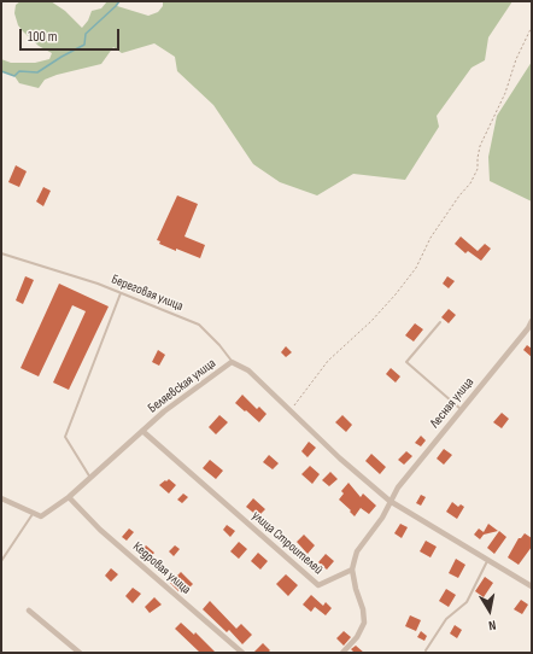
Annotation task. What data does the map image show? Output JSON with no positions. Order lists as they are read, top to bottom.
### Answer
{
  "streets": {
    "street": [
      "Беляевская улица",
      "Лесная улица",
      "улица Строителей",
      "Кедровая улица"
    ],
    "lane": ["Береговая улица"]
  },
  "crossings": [
    ["Береговая улица", "Беляевская улица"],
    ["Беляевская улица", "Лесная улица"],
    ["Беляевская улица", "улица Строителей"],
    ["Беляевская улица", "Кедровая улица"],
    ["Лесная улица", "улица Строителей"]
  ],
  "scale_bar": "100 m",
  "north": "bottom"
}
